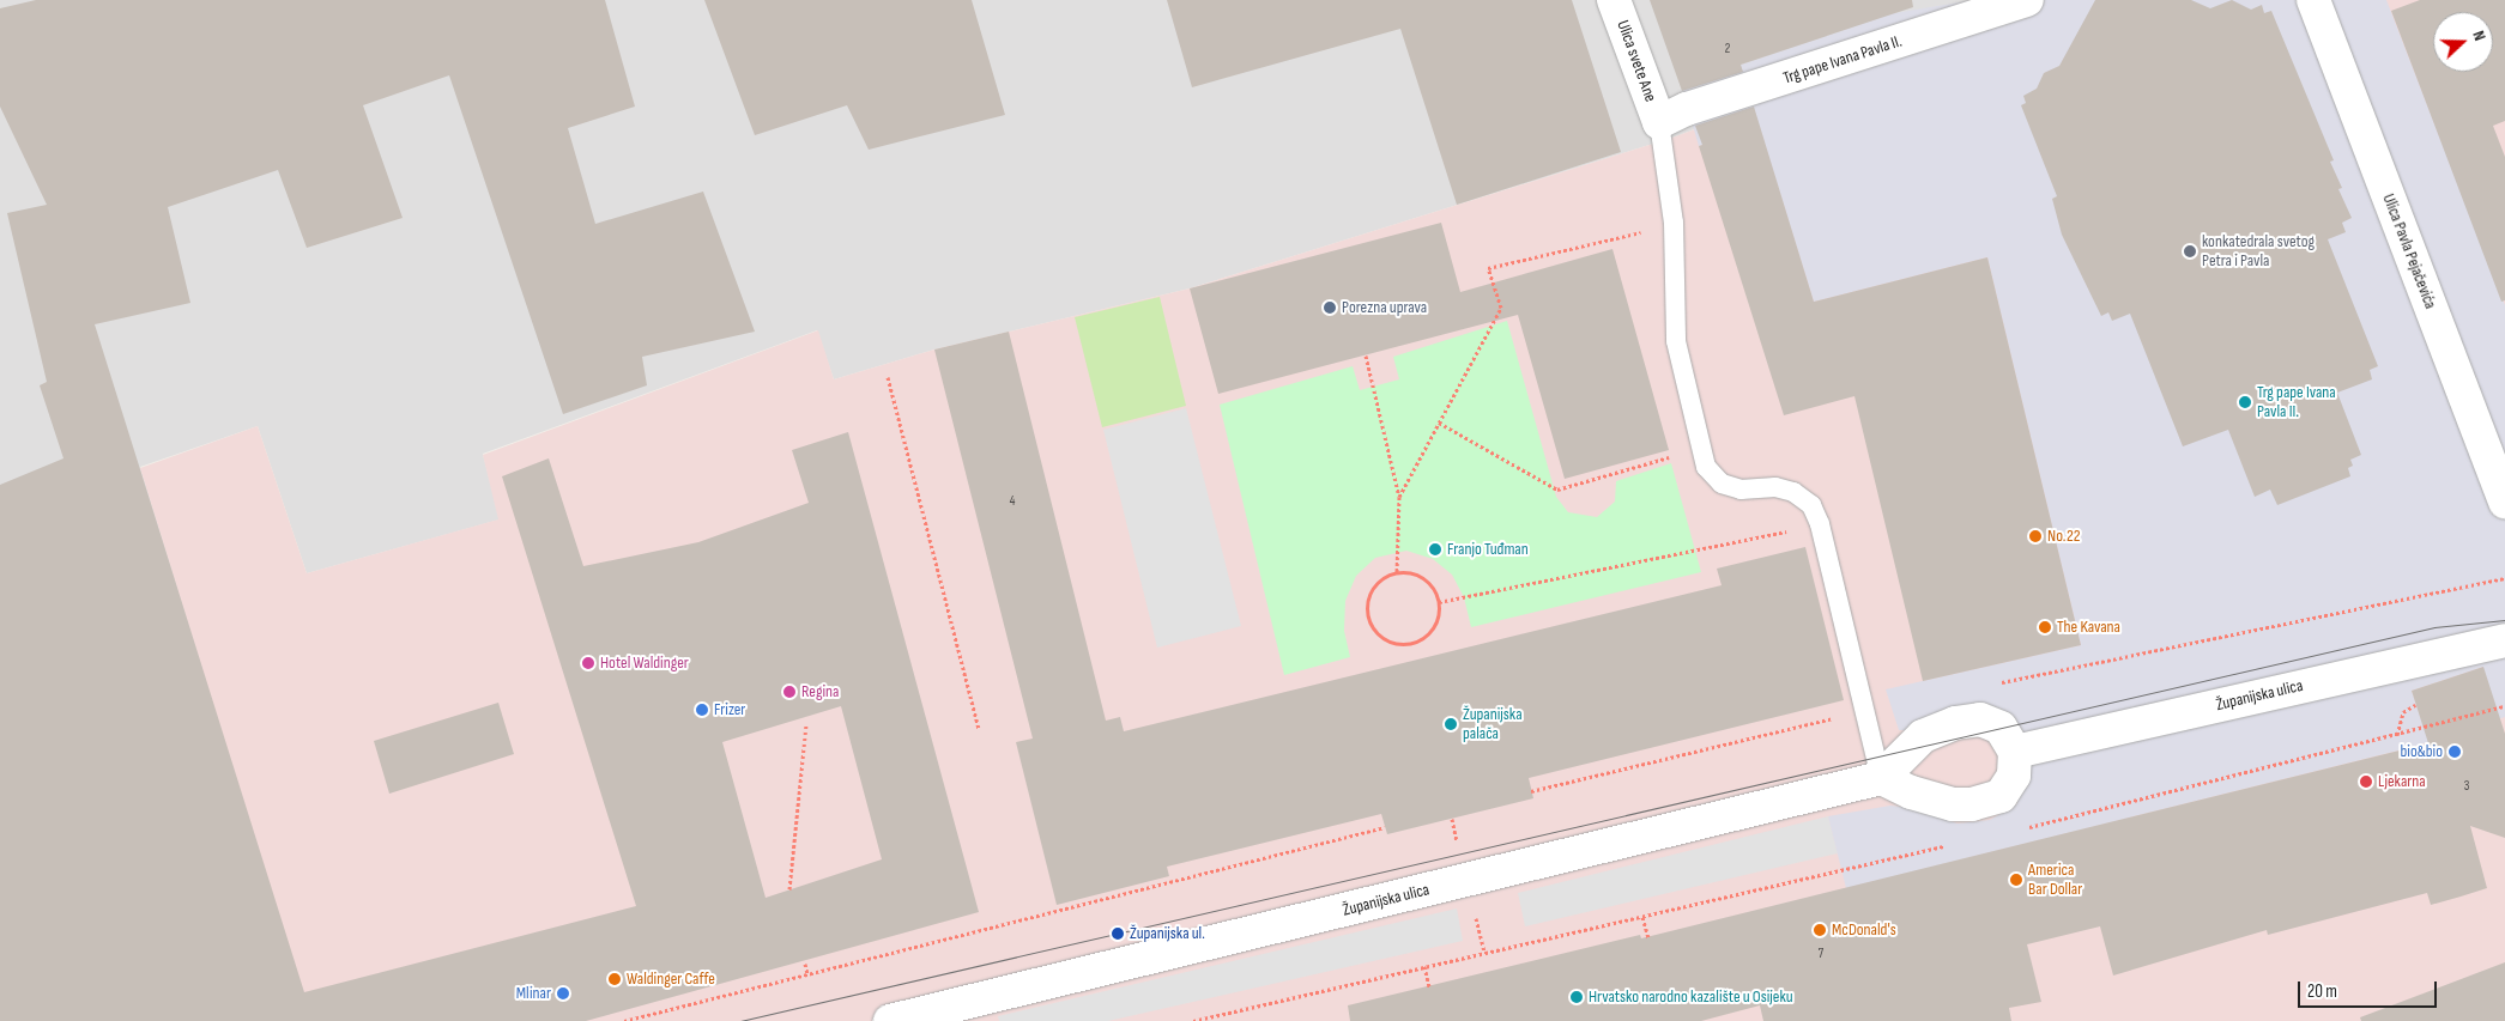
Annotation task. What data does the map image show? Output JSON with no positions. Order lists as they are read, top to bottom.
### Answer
{
  "streets": {
    "street": [
      "Trg pape Ivana Pavla II.",
      "Ulica svete Ane",
      "Ulica Pavla Pejačevića",
      "Županijska ulica"
    ]
  },
  "crossings": [
    ["Trg pape Ivana Pavla II.", "Ulica svete Ane"]
  ],
  "places": [
    "konkatedrala svetog Petra i Pavla",
    "Porezna uprava",
    "Trg pape Ivana Pavla II.",
    "No.22",
    "Franjo Tuđman",
    "The Kavana",
    "Hotel Waldinger",
    "Regina",
    "Frizer",
    "Županijska palača",
    "bio&bio",
    "Ljekarna",
    "America Bar Dollar",
    "McDonald's",
    "Županijska ul.",
    "Waldinger Caffe",
    "Mlinar",
    "Hrvatsko narodno kazalište u Osijeku"
  ],
  "house_numbers": [
    "2",
    "4",
    "3",
    "7"
  ],
  "scale_bar": "20 m",
  "north": "right"
}
